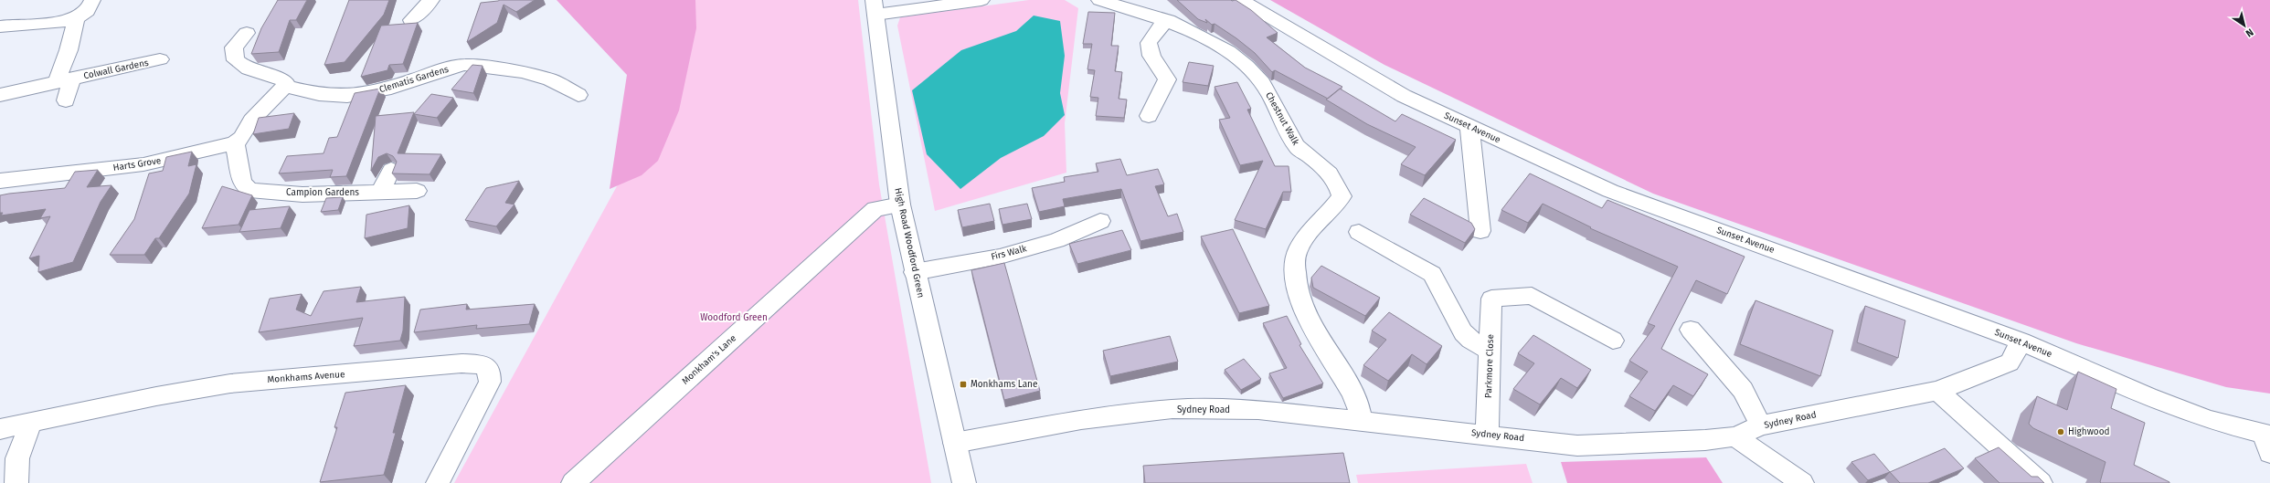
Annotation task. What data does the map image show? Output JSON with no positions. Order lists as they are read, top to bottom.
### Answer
{
  "streets": {
    "street": [
      "Colwall Gardens",
      "Clematis Gardens",
      "Chestnut Walk",
      "Sunset Avenue",
      "Harts Grove",
      "Campion Gardens",
      "High Road Woodford Green",
      "Firs Walk",
      "Monkham's Lane",
      "Parkmore Close",
      "Monkhams Avenue",
      "Sydney Road"
    ]
  },
  "crossings": [
    ["Chestnut Walk", "Sydney Road"],
    ["Sunset Avenue", "Sydney Road"],
    ["Harts Grove", "Campion Gardens"],
    ["High Road Woodford Green", "Firs Walk"],
    ["High Road Woodford Green", "Monkham's Lane"],
    ["High Road Woodford Green", "Sydney Road"],
    ["Parkmore Close", "Sydney Road"]
  ],
  "parks": ["Woodford Green"],
  "places": {
    "transit": ["Monkhams Lane"],
    "other": ["Highwood"]
  },
  "north": "bottom right"
}
